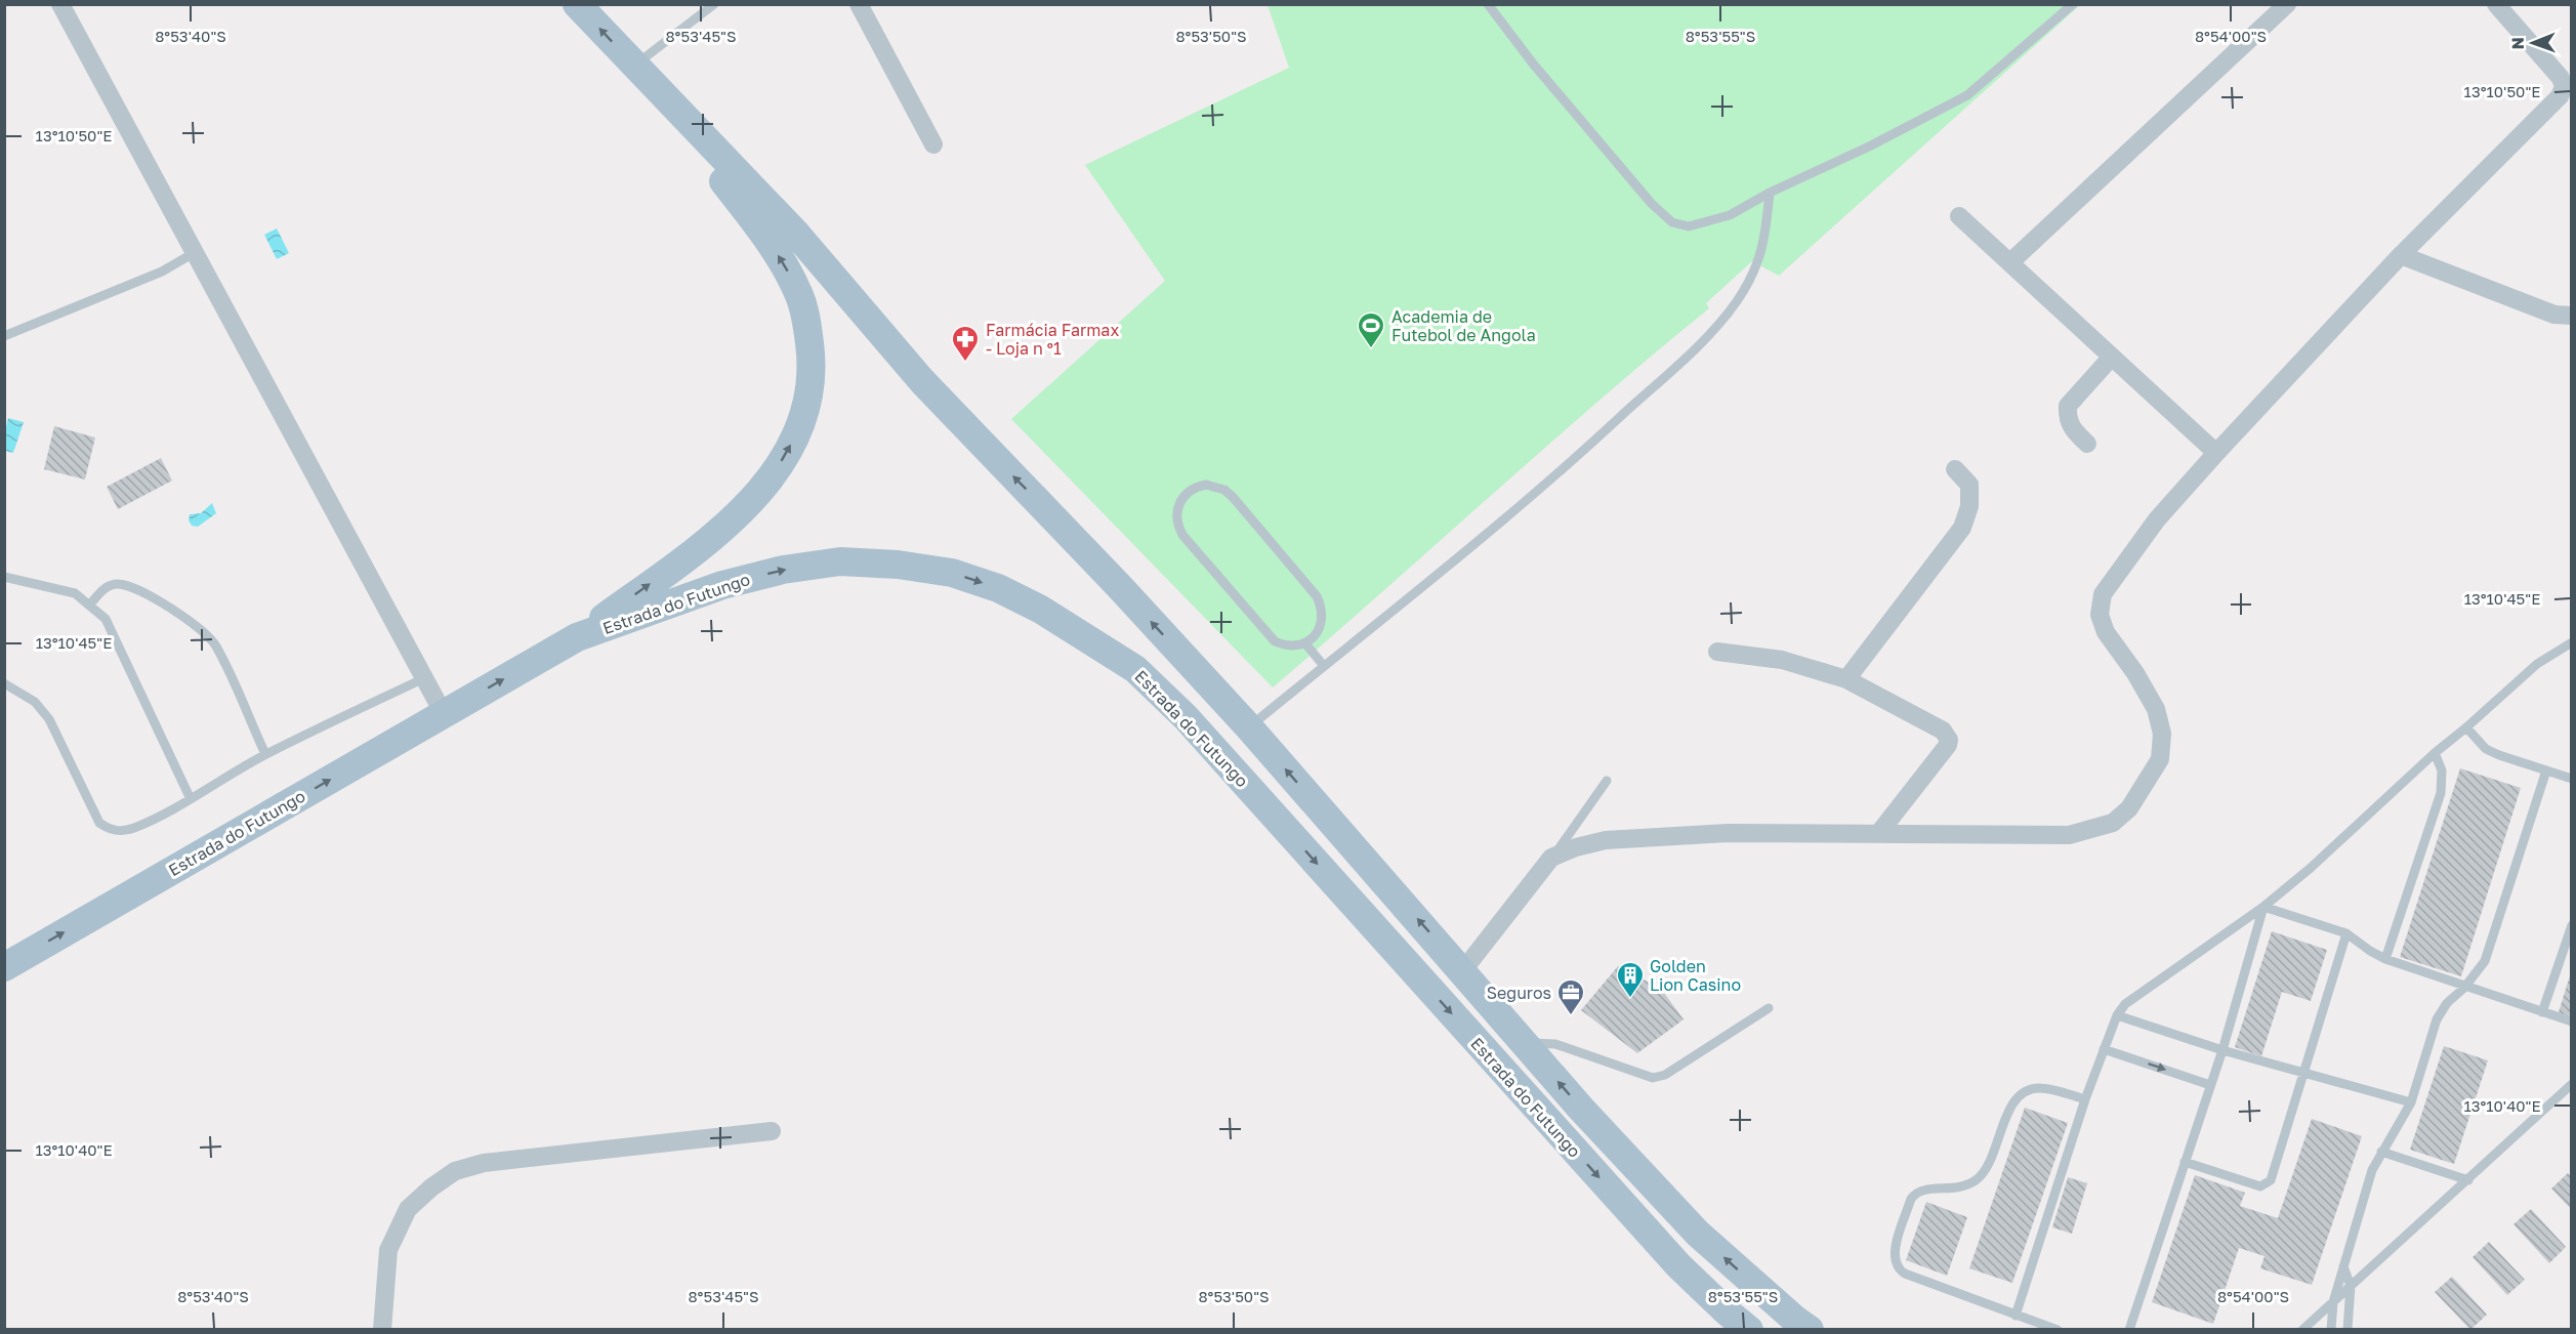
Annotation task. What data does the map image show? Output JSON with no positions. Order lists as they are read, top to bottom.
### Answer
{
  "streets": {
    "main road": ["Estrada do Futungo"]
  },
  "places": {
    "sports": ["Academia de Futebol de Angola"],
    "pharmacy": ["Farmácia Farmax - Loja n º1"],
    "building": ["Golden Lion Casino"],
    "office": ["Seguros"]
  },
  "north": "left",
  "coordinates": [
    "8°53'40\"S",
    "8°53'45\"S",
    "8°53'50\"S",
    "8°53'55\"S",
    "8°54'00\"S",
    "13°10'50\"E",
    "13°10'45\"E",
    "13°10'40\"E"
  ]
}
